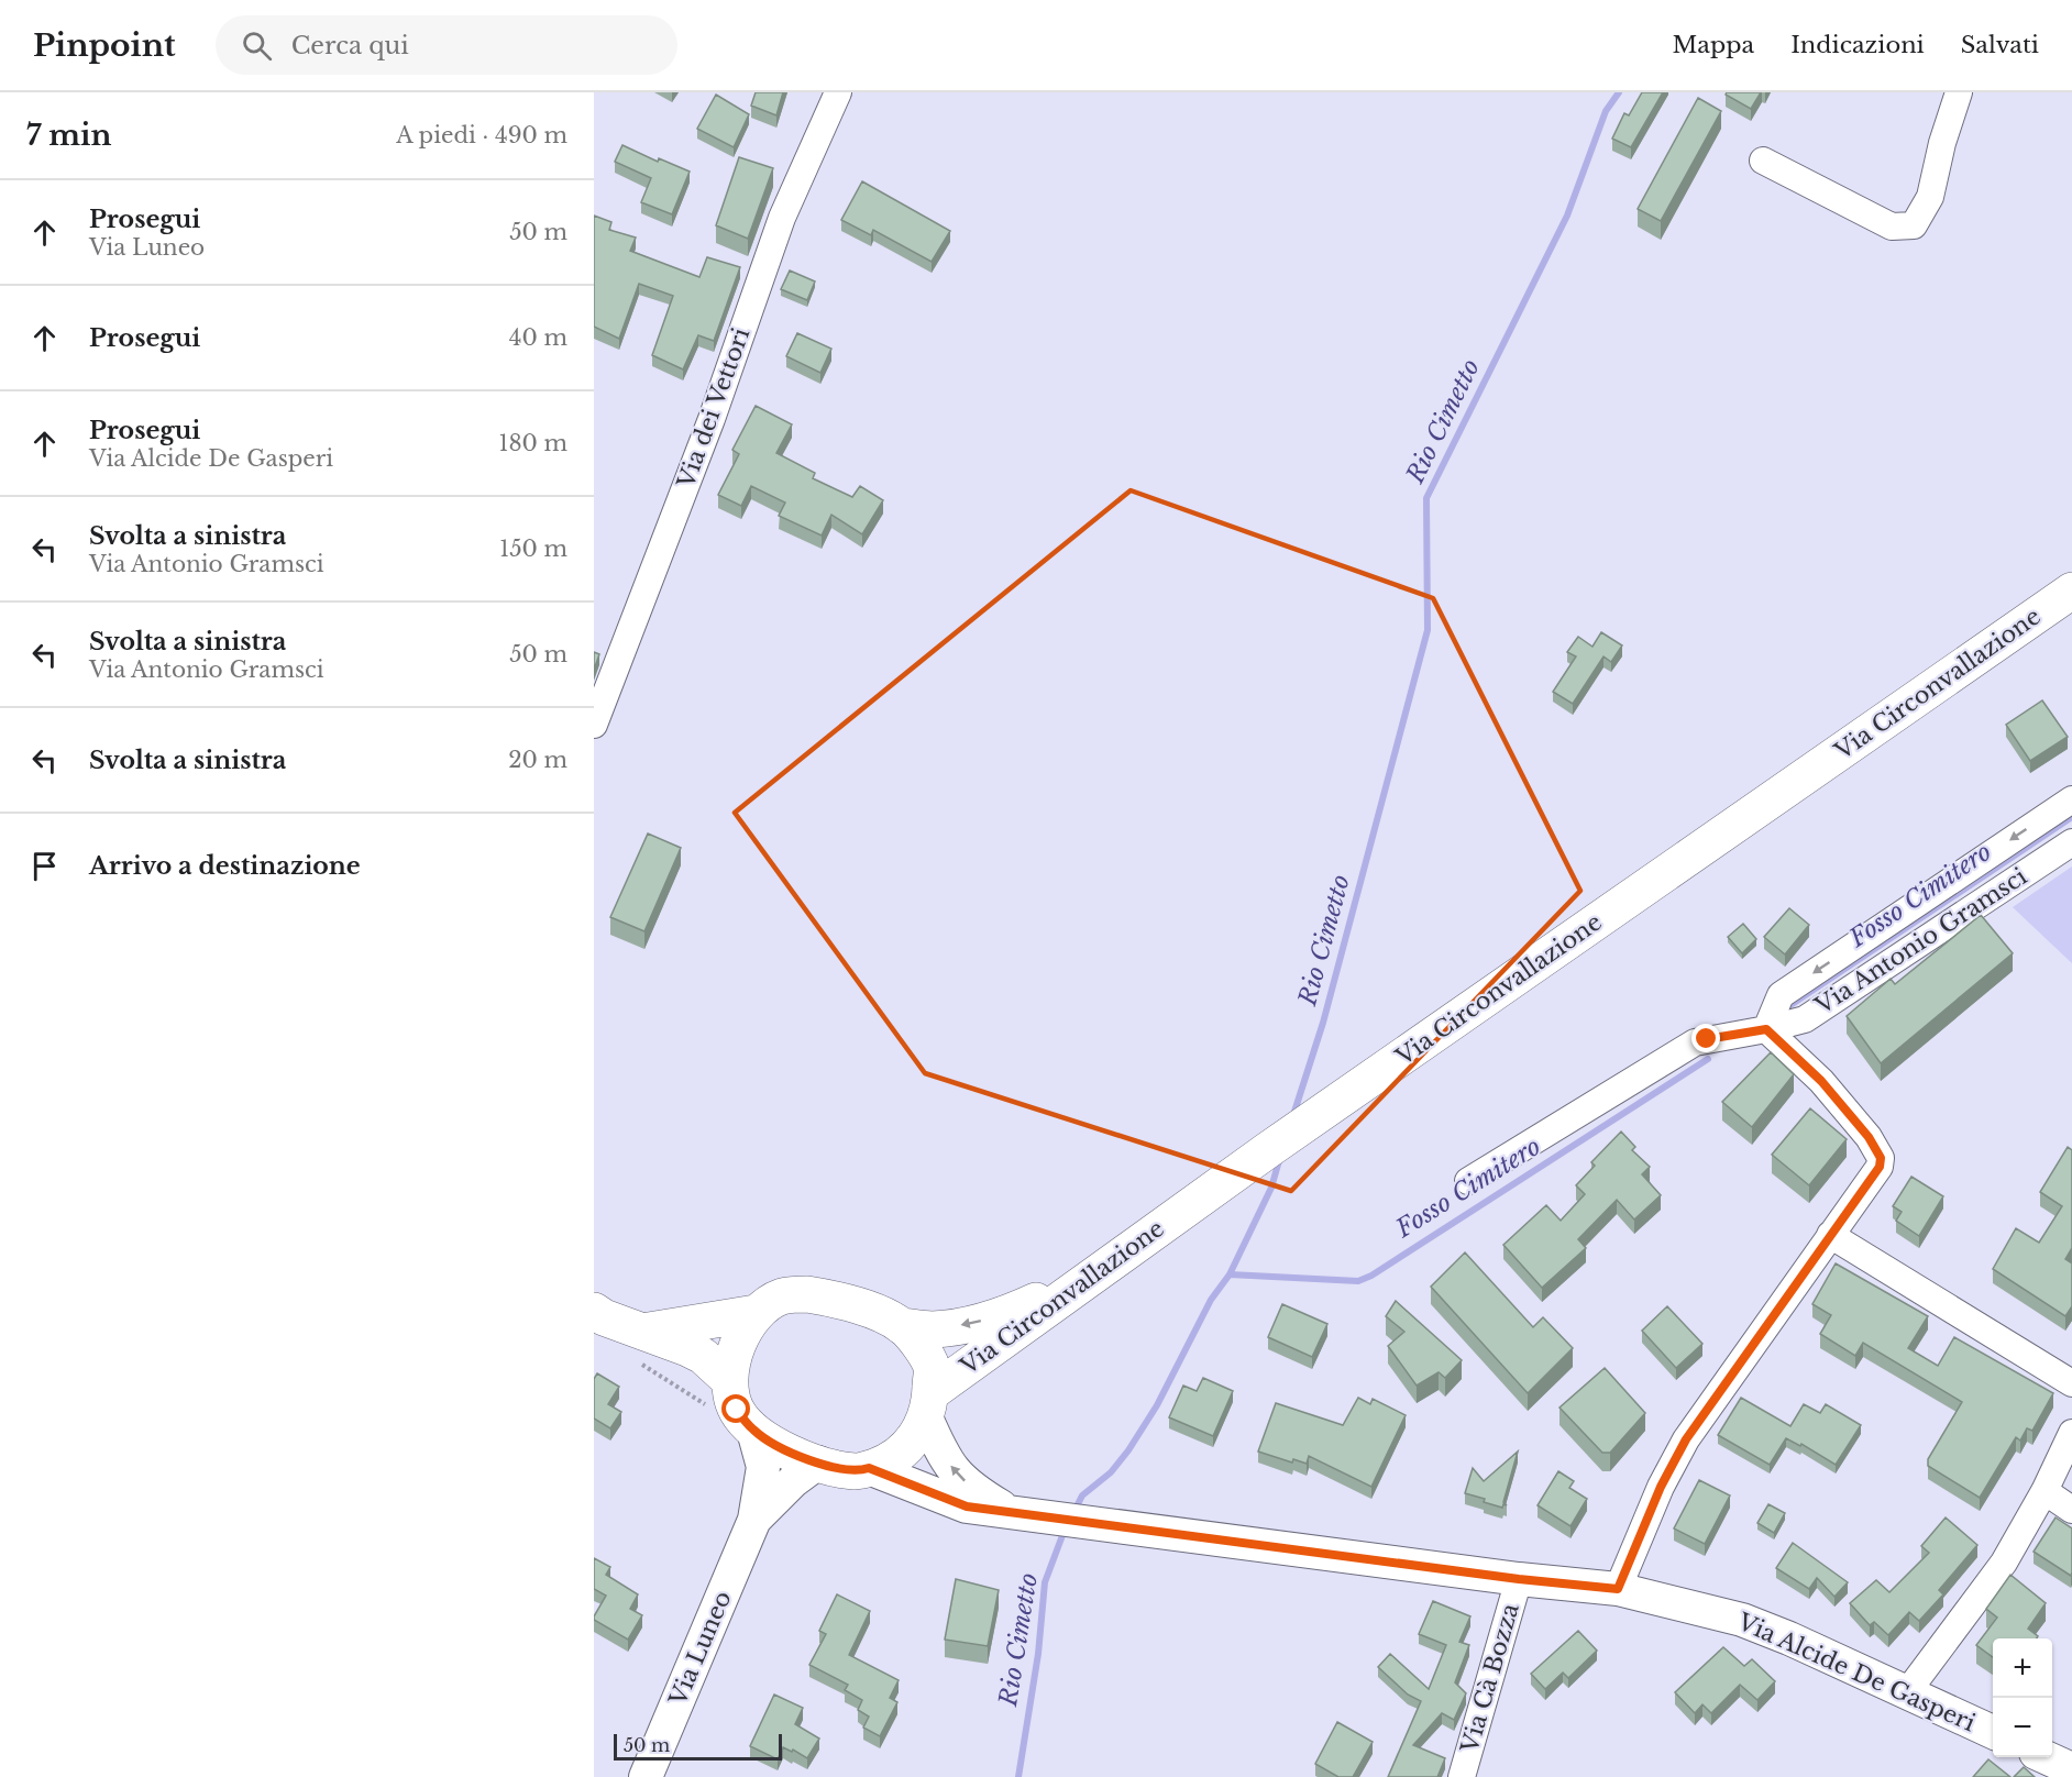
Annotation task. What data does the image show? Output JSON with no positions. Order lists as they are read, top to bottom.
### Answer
{
  "streets": {
    "main road": ["Via Circonvallazione"],
    "street": [
      "Via dei Vettori",
      "Via Antonio Gramsci",
      "Via Luneo",
      "Via Alcide De Gasperi",
      "Via Cà Bozza"
    ]
  },
  "crossings": [
    ["Via Circonvallazione", "Via Alcide De Gasperi"],
    ["Via Alcide De Gasperi", "Via Cà Bozza"]
  ],
  "water": ["Rio Cimetto", "Fosso Cimitero"],
  "scale_bar": "50 m",
  "page": {
    "header": "Pinpoint",
    "search": "Cerca qui",
    "nav": ["Mappa", "Indicazioni", "Salvati"],
    "heading": ["7 min", "A piedi · 490 m"],
    "list": [
      ["Prosegui", "Via Luneo", "50 m"],
      ["Prosegui", "40 m"],
      ["Prosegui", "Via Alcide De Gasperi", "180 m"],
      ["Svolta a sinistra", "Via Antonio Gramsci", "150 m"],
      ["Svolta a sinistra", "Via Antonio Gramsci", "50 m"],
      ["Svolta a sinistra", "20 m"],
      "Arrivo a destinazione"
    ],
    "map_buttons": ["+", "−"],
    "scale": "50 m"
  }
}
